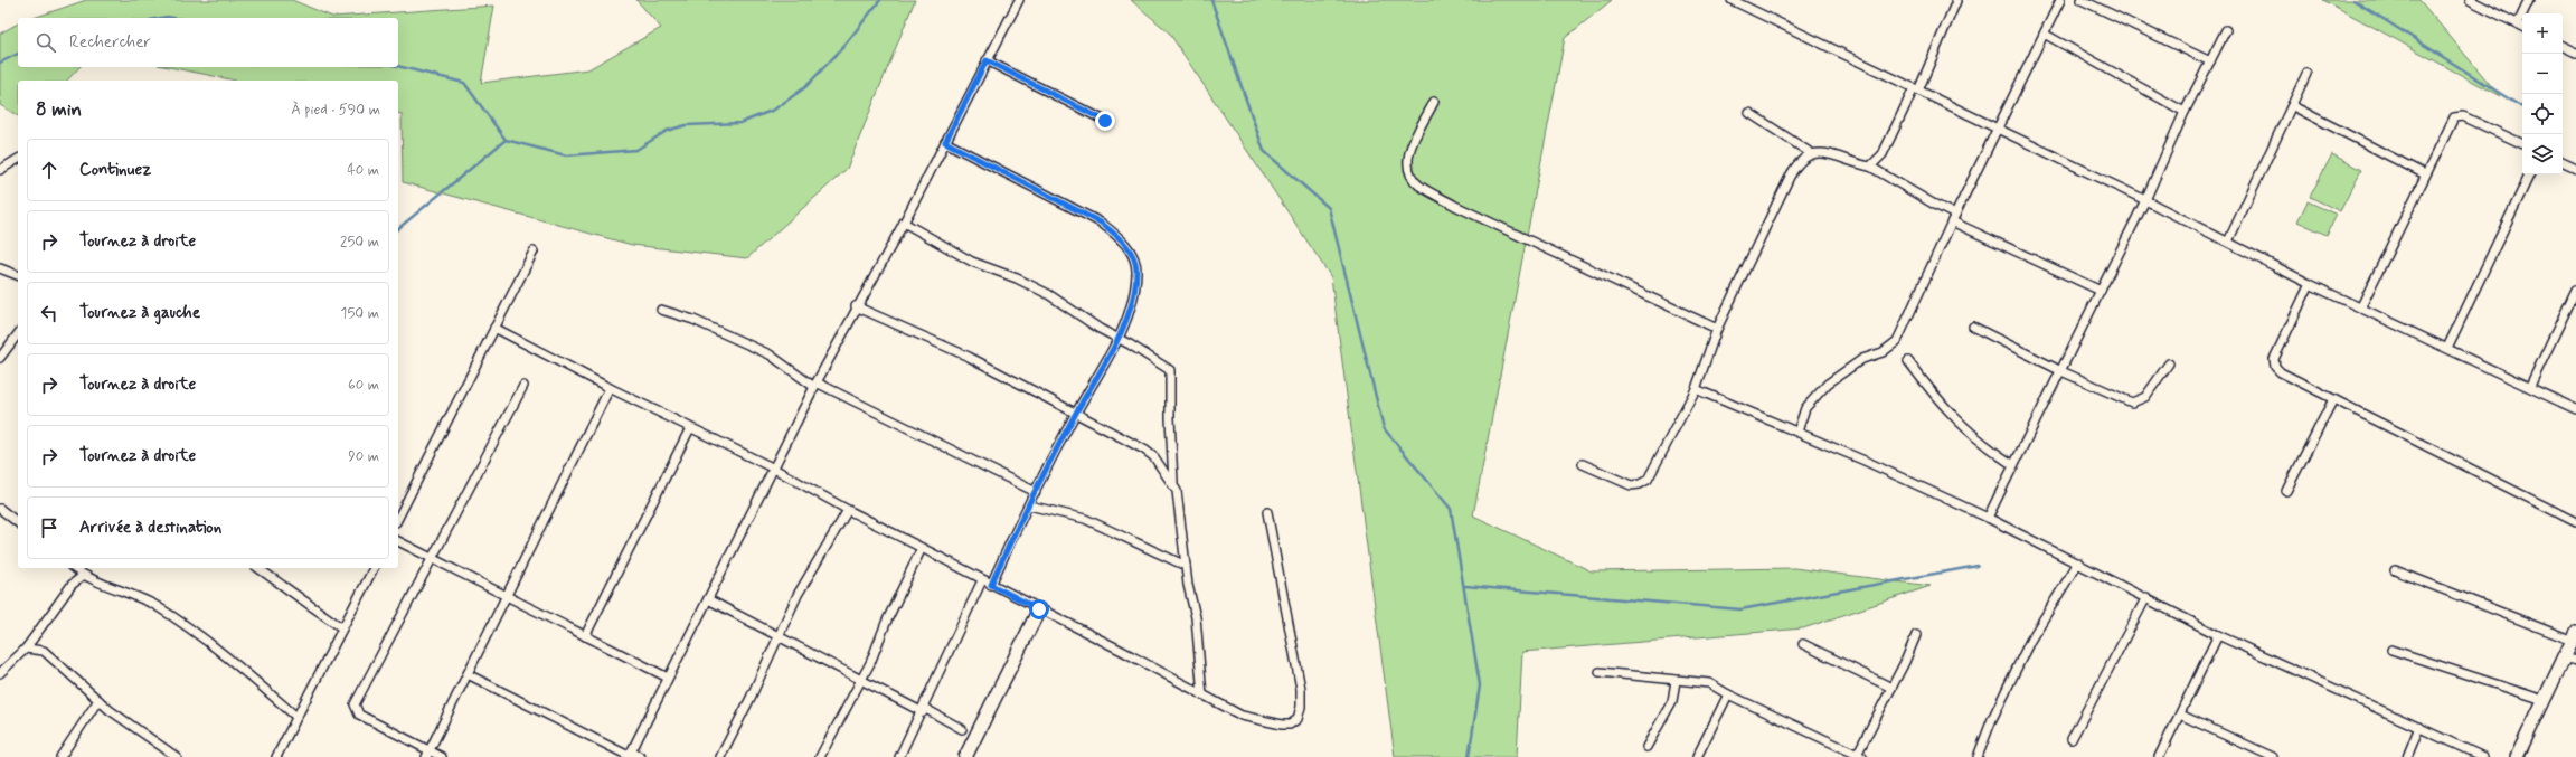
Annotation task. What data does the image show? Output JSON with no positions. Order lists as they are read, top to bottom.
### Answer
{
  "page": {
    "map_buttons": ["+", "−"],
    "search": "Rechercher",
    "heading": ["8 min", "À pied · 590 m"],
    "list": [
      ["Continuez", "40 m"],
      ["Tournez à droite", "250 m"],
      ["Tournez à gauche", "150 m"],
      ["Tournez à droite", "60 m"],
      ["Tournez à droite", "90 m"],
      "Arrivée à destination"
    ]
  }
}
